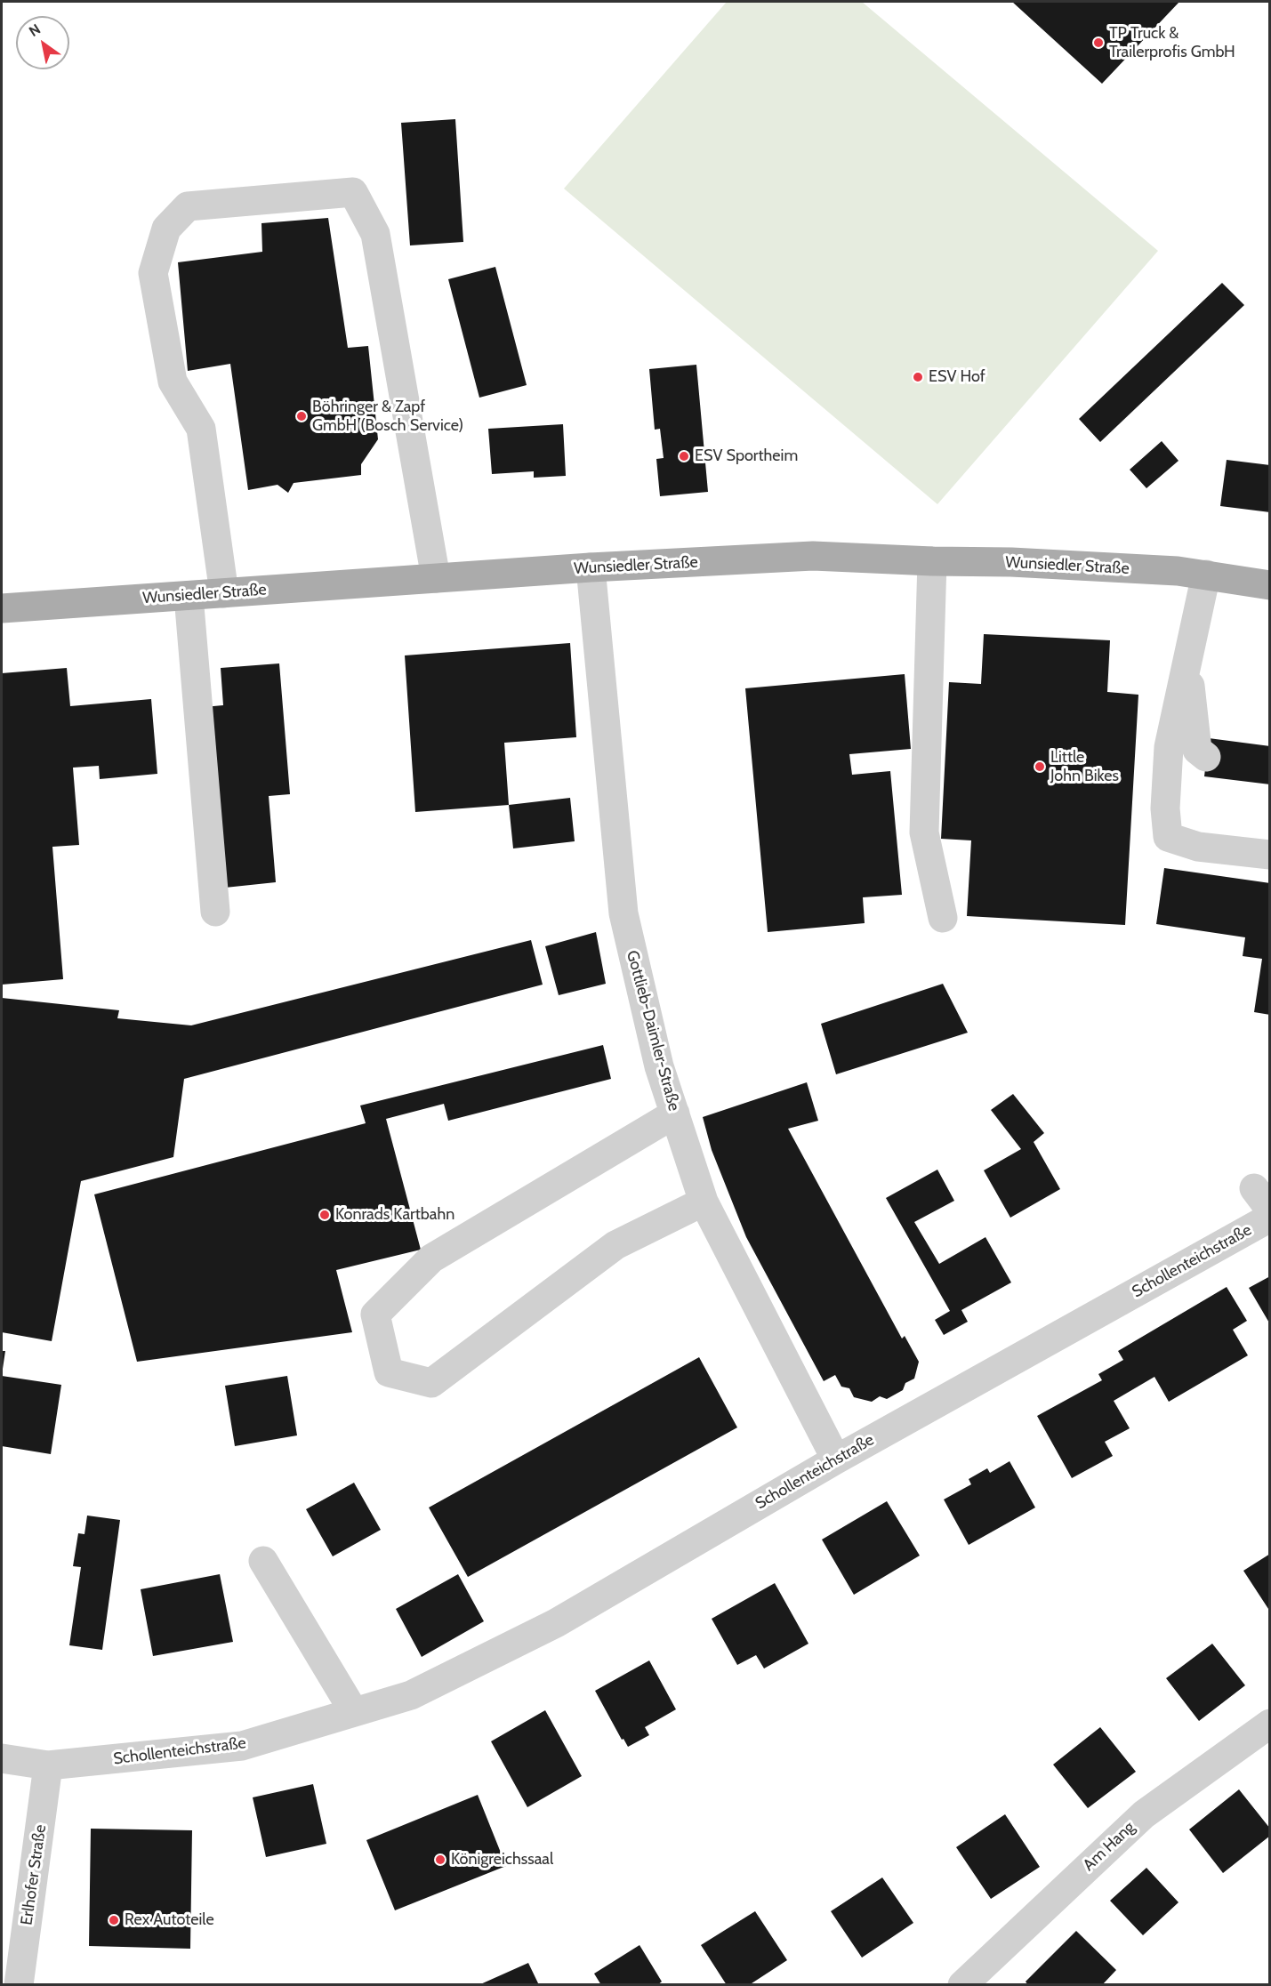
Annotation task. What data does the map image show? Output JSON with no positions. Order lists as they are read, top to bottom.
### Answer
{
  "streets": {
    "main road": ["Wunsiedler Straße"],
    "street": [
      "Gottlieb-Daimler-Straße",
      "Schollenteichstraße",
      "Am Hang",
      "Erlhofer Straße"
    ]
  },
  "crossings": [
    ["Wunsiedler Straße", "Gottlieb-Daimler-Straße"],
    ["Gottlieb-Daimler-Straße", "Schollenteichstraße"],
    ["Schollenteichstraße", "Erlhofer Straße"]
  ],
  "places": [
    "TP Truck & Trailerprofis GmbH",
    "ESV Hof",
    "Böhringer & Zapf GmbH (Bosch Service)",
    "ESV Sportheim",
    "Little John Bikes",
    "Konrads Kartbahn",
    "Königreichssaal",
    "Rex Autoteile"
  ],
  "north": "top left"
}
